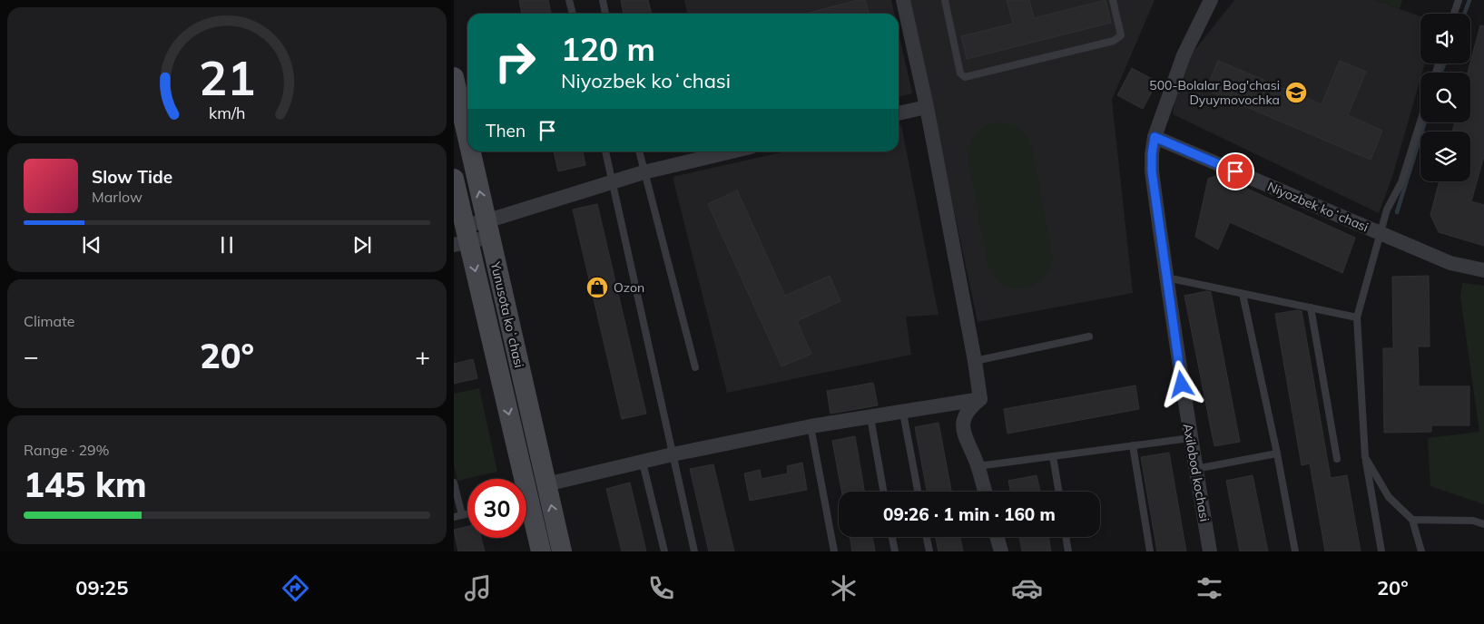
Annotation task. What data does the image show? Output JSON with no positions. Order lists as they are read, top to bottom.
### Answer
{
  "streets": {
    "main road": ["Yunusota koʻchasi"],
    "street": ["Niyozbek koʻchasi", "Axilobod kochasi"]
  },
  "crossings": [
    ["Niyozbek koʻchasi", "Axilobod kochasi"]
  ],
  "places": {
    "school or university": ["500-Bolalar Bog'chasi Dyuymovochka"],
    "shop": ["Ozon"]
  },
  "page": {
    "turn": ["120 m", "Niyozbek koʻchasi"],
    "then": "Then",
    "song": ["Slow Tide", "Marlow"],
    "tile": [
      "Climate",
      ["Range · 29%", "145 km"]
    ],
    "heat": ["−", "20°", "+"],
    "limit": "30",
    "trip": "09:26 · 1 min · 160 m",
    "tabs": ["09:25", "20°"],
    "gauge": ["21", "km/h"]
  }
}
